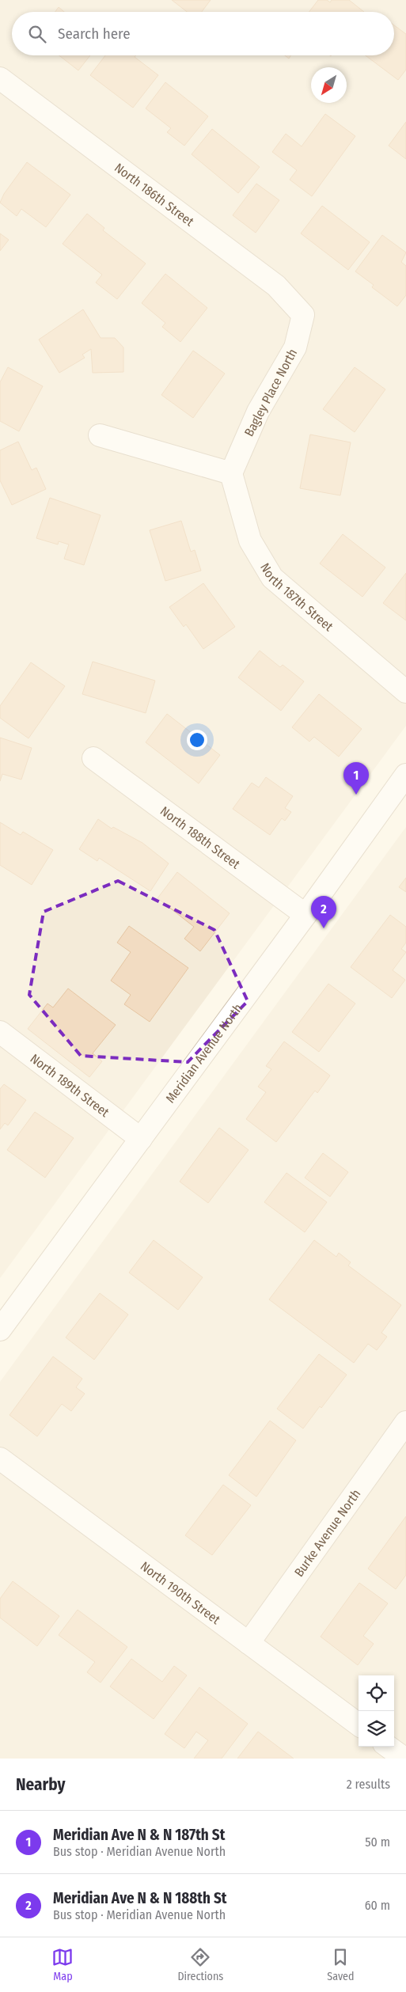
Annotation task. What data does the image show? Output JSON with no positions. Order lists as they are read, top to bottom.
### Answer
{
  "streets": {
    "street": [
      "North 186th Street",
      "Bagley Place North",
      "North 187th Street",
      "North 188th Street",
      "Meridian Avenue North",
      "North 189th Street",
      "Burke Avenue North",
      "North 190th Street"
    ]
  },
  "crossings": [
    ["North 186th Street", "Bagley Place North"],
    ["Bagley Place North", "North 187th Street"],
    ["North 188th Street", "Meridian Avenue North"],
    ["Meridian Avenue North", "North 189th Street"],
    ["Burke Avenue North", "North 190th Street"]
  ],
  "north": "bottom left",
  "page": {
    "search": "Search here",
    "pins": ["1", "2"],
    "heading": ["Nearby", "2 results"],
    "list": [
      {
        "mark": "1",
        "name": "Meridian Ave N & N 187th St",
        "note": "Bus stop · Meridian Avenue North",
        "value": "50 m"
      },
      {
        "mark": "2",
        "name": "Meridian Ave N & N 188th St",
        "note": "Bus stop · Meridian Avenue North",
        "value": "60 m"
      }
    ],
    "nav": ["Map", "Directions", "Saved"]
  }
}
